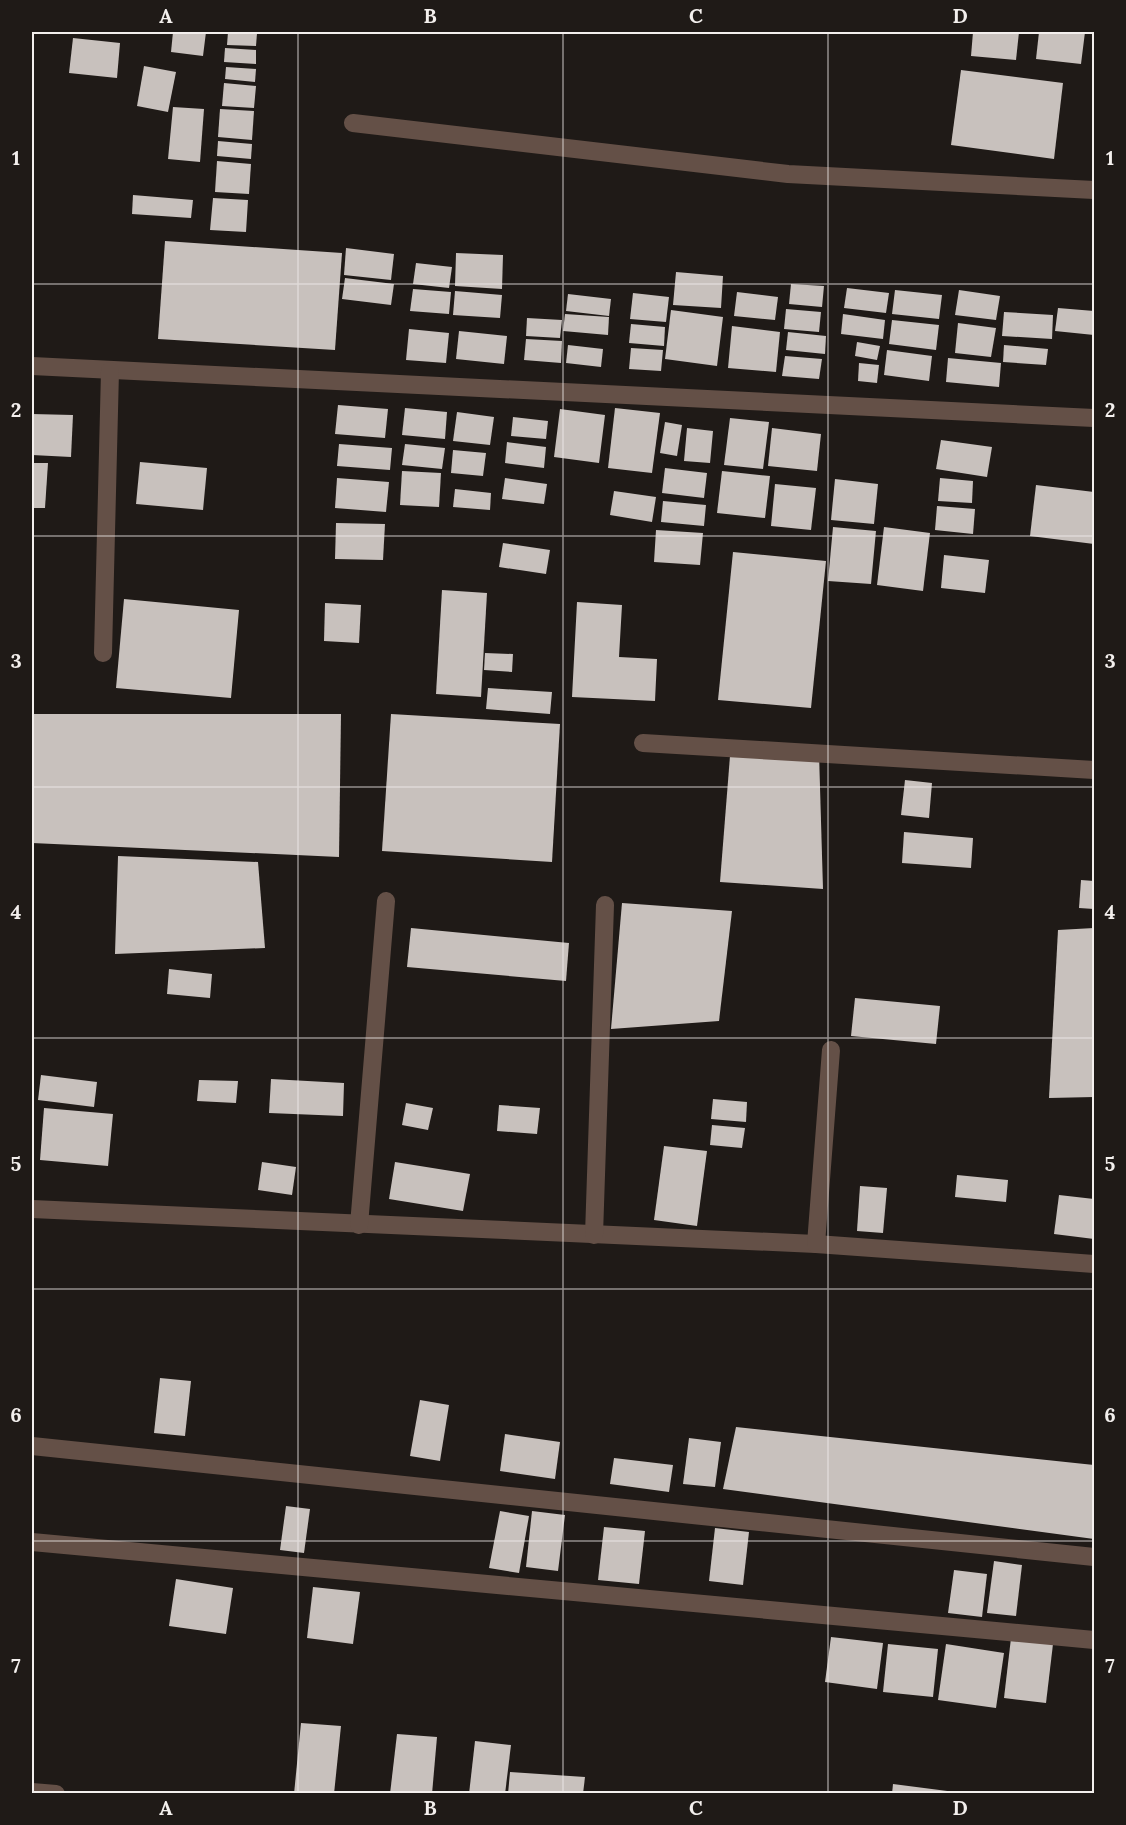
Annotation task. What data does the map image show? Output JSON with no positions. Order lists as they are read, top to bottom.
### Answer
{
  "grid": {
    "columns": [
      "A",
      "B",
      "C",
      "D"
    ],
    "rows": [
      "1",
      "2",
      "3",
      "4",
      "5",
      "6",
      "7"
    ]
  }
}
